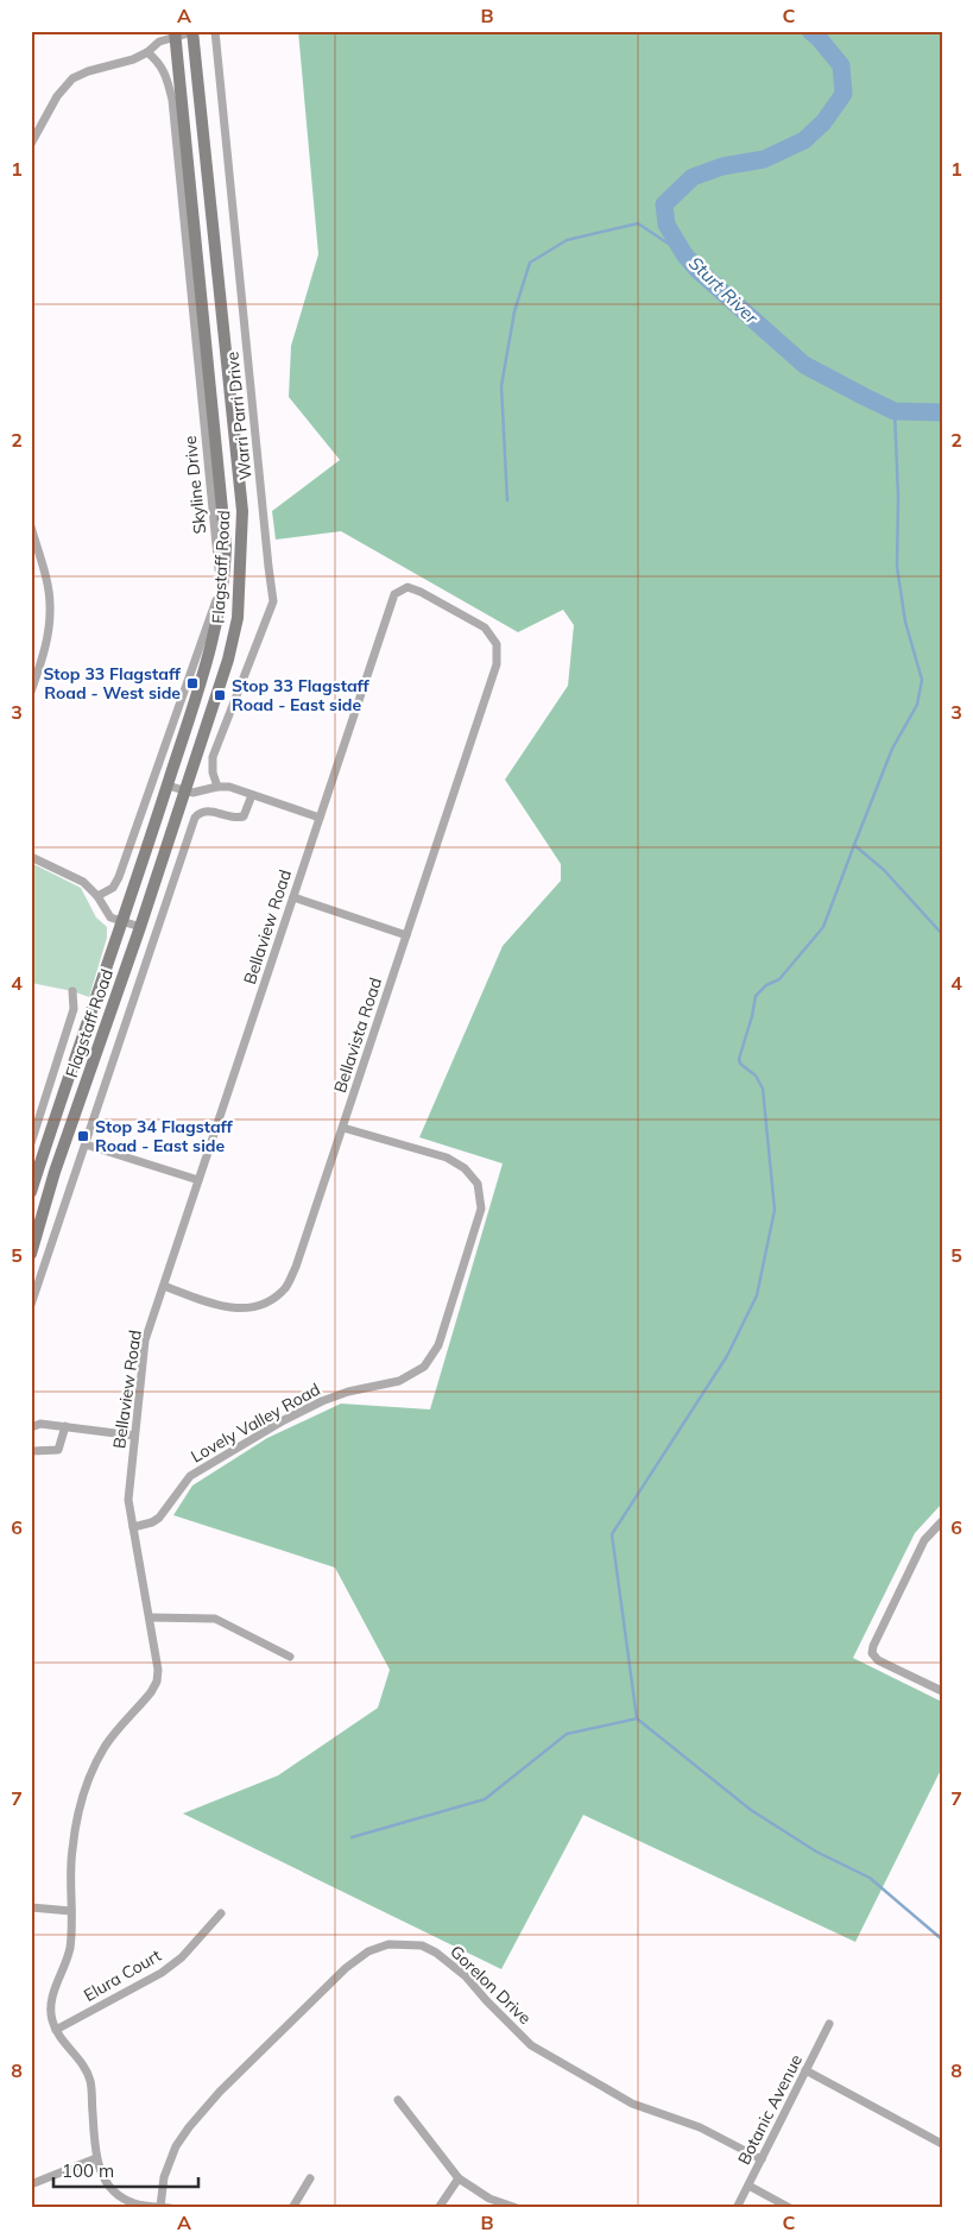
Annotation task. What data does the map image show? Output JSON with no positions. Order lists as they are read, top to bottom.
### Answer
{
  "streets": {
    "main road": ["Flagstaff Road"],
    "street": [
      "Warri Parri Drive",
      "Skyline Drive",
      "Bellaview Road",
      "Bellavista Road",
      "Lovely Valley Road",
      "Elura Court",
      "Gorelon Drive",
      "Botanic Avenue"
    ]
  },
  "crossings": [
    ["Bellaview Road", "Bellavista Road"],
    ["Bellaview Road", "Lovely Valley Road"],
    ["Bellaview Road", "Elura Court"],
    ["Bellaview Road", "Gorelon Drive"],
    ["Bellavista Road", "Lovely Valley Road"],
    ["Gorelon Drive", "Botanic Avenue"]
  ],
  "water": ["Sturt River"],
  "places": {
    "transit": ["Stop 33 Flagstaff Road - West side", "Stop 33 Flagstaff Road - East side", "Stop 34 Flagstaff Road - East side"]
  },
  "scale_bar": "100 m",
  "grid": {
    "columns": ["A", "B", "C"],
    "rows": [
      "1",
      "2",
      "3",
      "4",
      "5",
      "6",
      "7",
      "8"
    ]
  }
}
